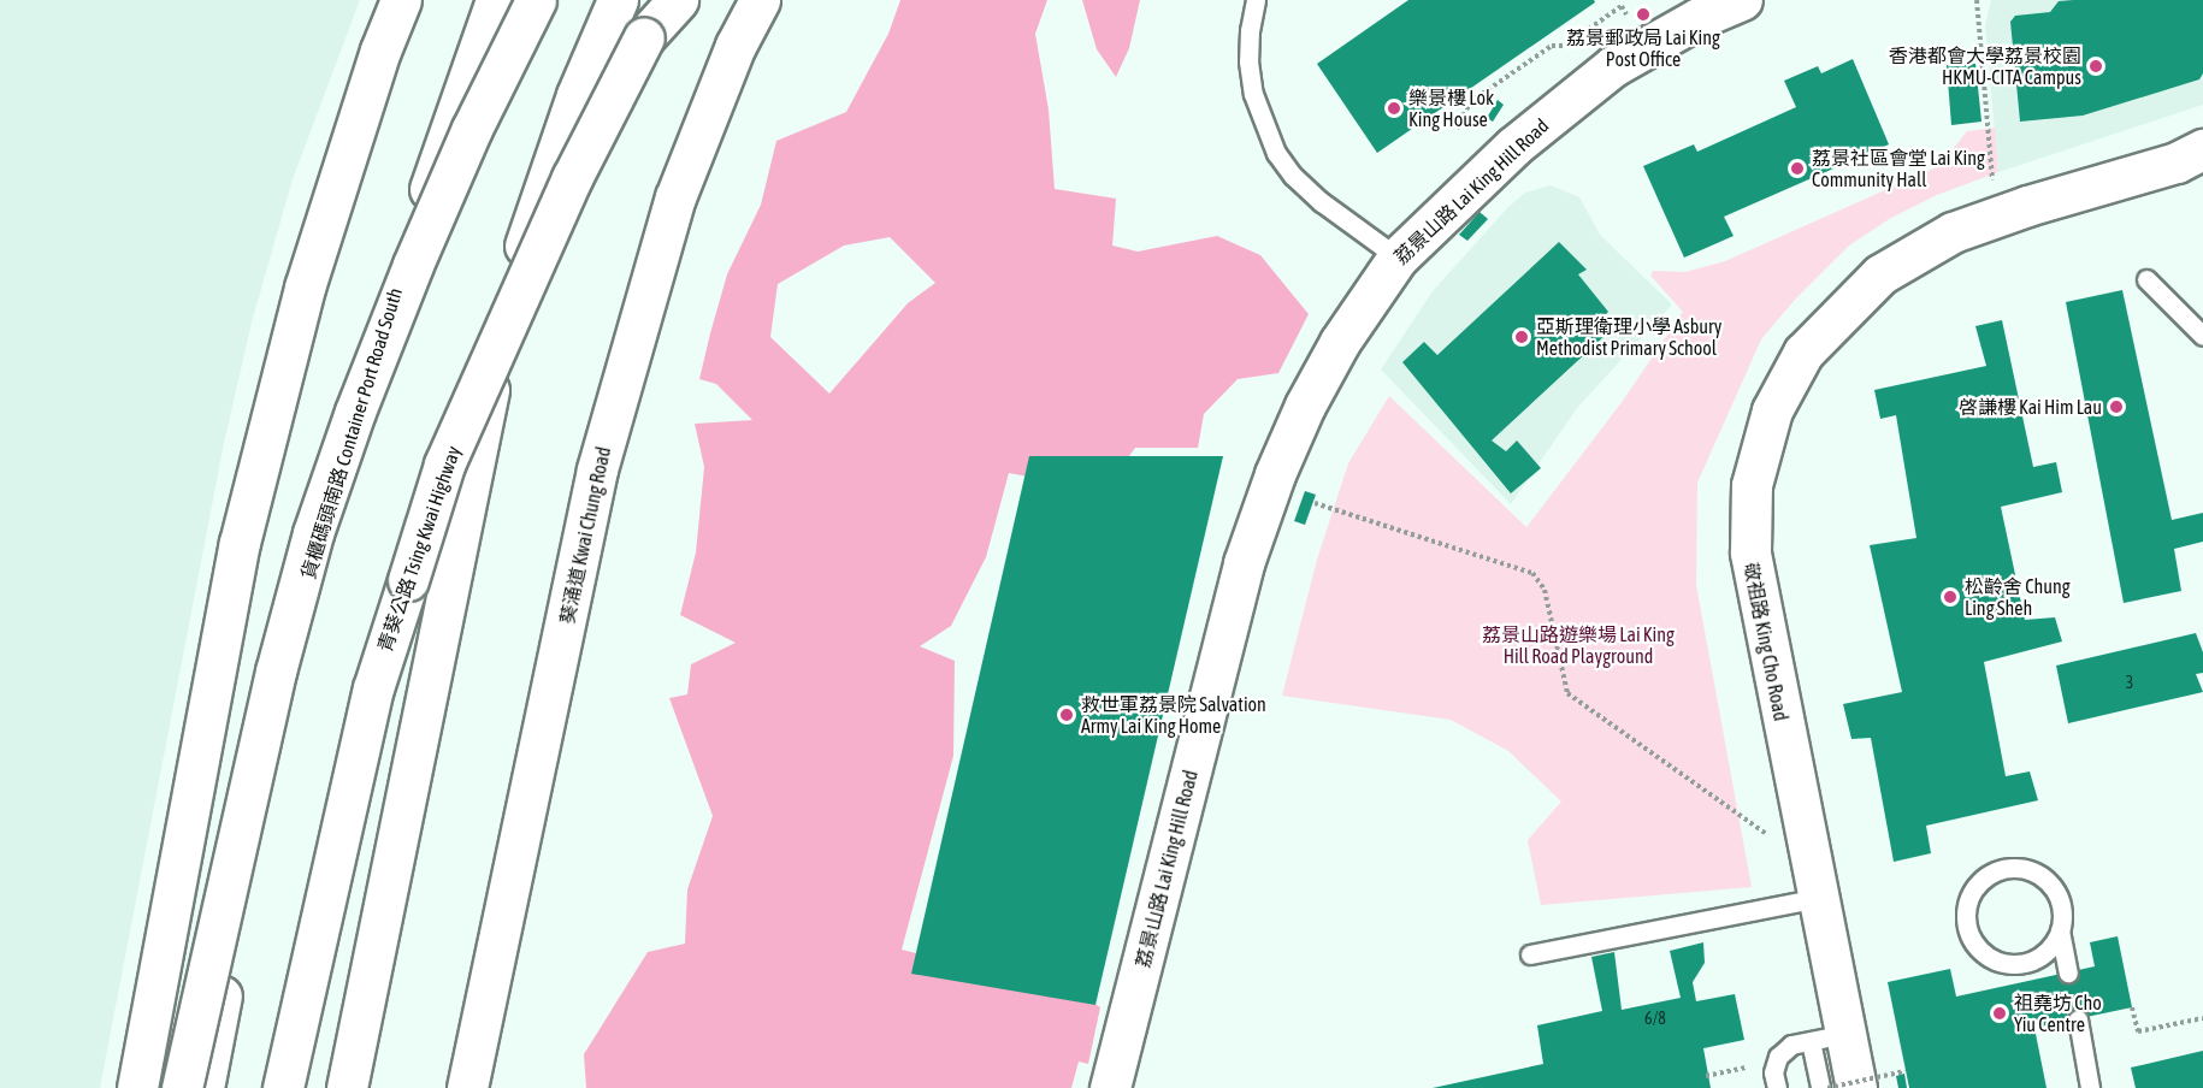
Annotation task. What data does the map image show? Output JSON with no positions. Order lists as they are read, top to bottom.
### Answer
{
  "streets": {
    "main road": [
      "荔景山路 Lai King Hill Road",
      "貨櫃碼頭南路 Container Port Road South",
      "葵涌道 Kwai Chung Road",
      "青葵公路 Tsing Kwai Highway",
      "敬祖路 King Cho Road"
    ]
  },
  "parks": ["荔景山路遊樂場 Lai King Hill Road Playground"],
  "places": [
    "荔景郵政局 Lai King Post Office",
    "香港都會大學荔景校園 HKMU-CITA Campus",
    "樂景樓 Lok King House",
    "荔景社區會堂 Lai King Community Hall",
    "亞斯理衛理小學 Asbury Methodist Primary School",
    "啓謙樓 Kai Him Lau",
    "松齡舍 Chung Ling Sheh",
    "救世軍荔景院 Salvation Army Lai King Home",
    "祖堯坊 Cho Yiu Centre"
  ],
  "house_numbers": ["3", "6/8"]
}
